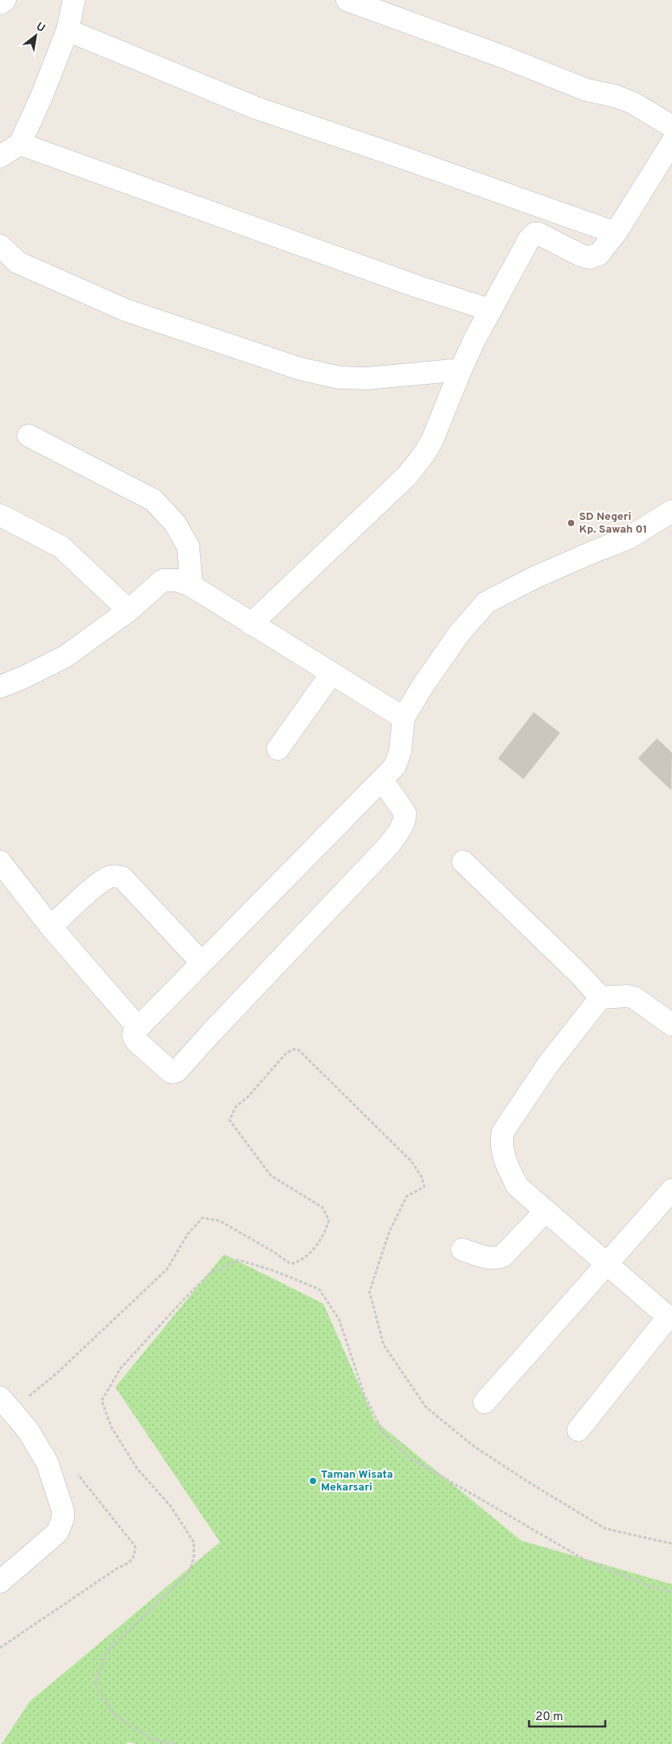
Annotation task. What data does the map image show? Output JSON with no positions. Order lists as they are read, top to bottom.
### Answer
{
  "places": ["SD Negeri Kp. Sawah 01", "Taman Wisata Mekarsari"],
  "scale_bar": "20 m",
  "north": "top right"
}
